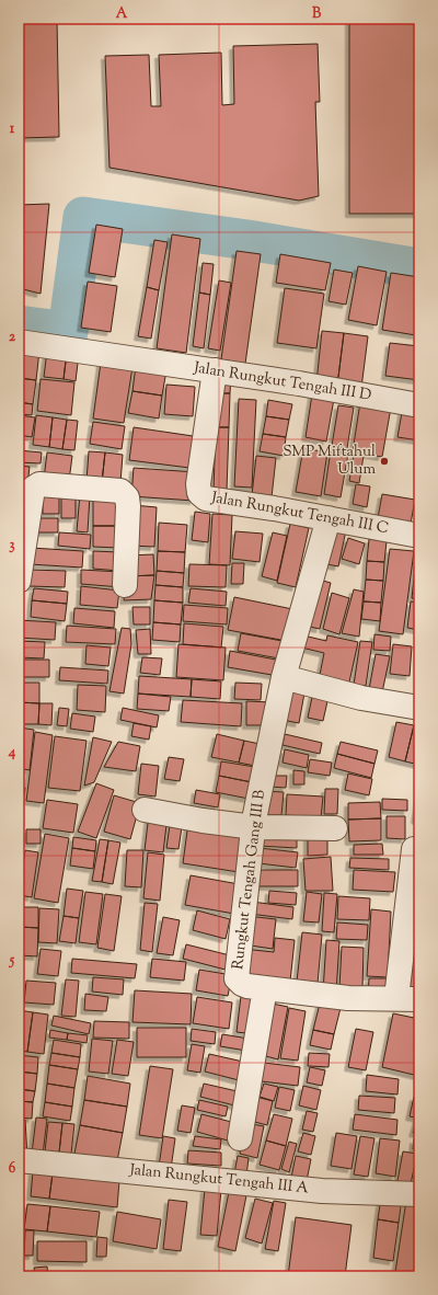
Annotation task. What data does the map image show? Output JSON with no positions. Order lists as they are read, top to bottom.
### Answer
{
  "streets": {
    "street": [
      "Jalan Rungkut Tengah III D",
      "Jalan Rungkut Tengah III C",
      "Rungkut Tengah Gang III B",
      "Jalan Rungkut Tengah III A"
    ]
  },
  "crossings": [
    ["Jalan Rungkut Tengah III D", "Jalan Rungkut Tengah III C"],
    ["Jalan Rungkut Tengah III C", "Rungkut Tengah Gang III B"]
  ],
  "places": ["SMP Miftahul Ulum"],
  "grid": {
    "columns": ["A", "B"],
    "rows": [
      "1",
      "2",
      "3",
      "4",
      "5",
      "6"
    ]
  }
}
